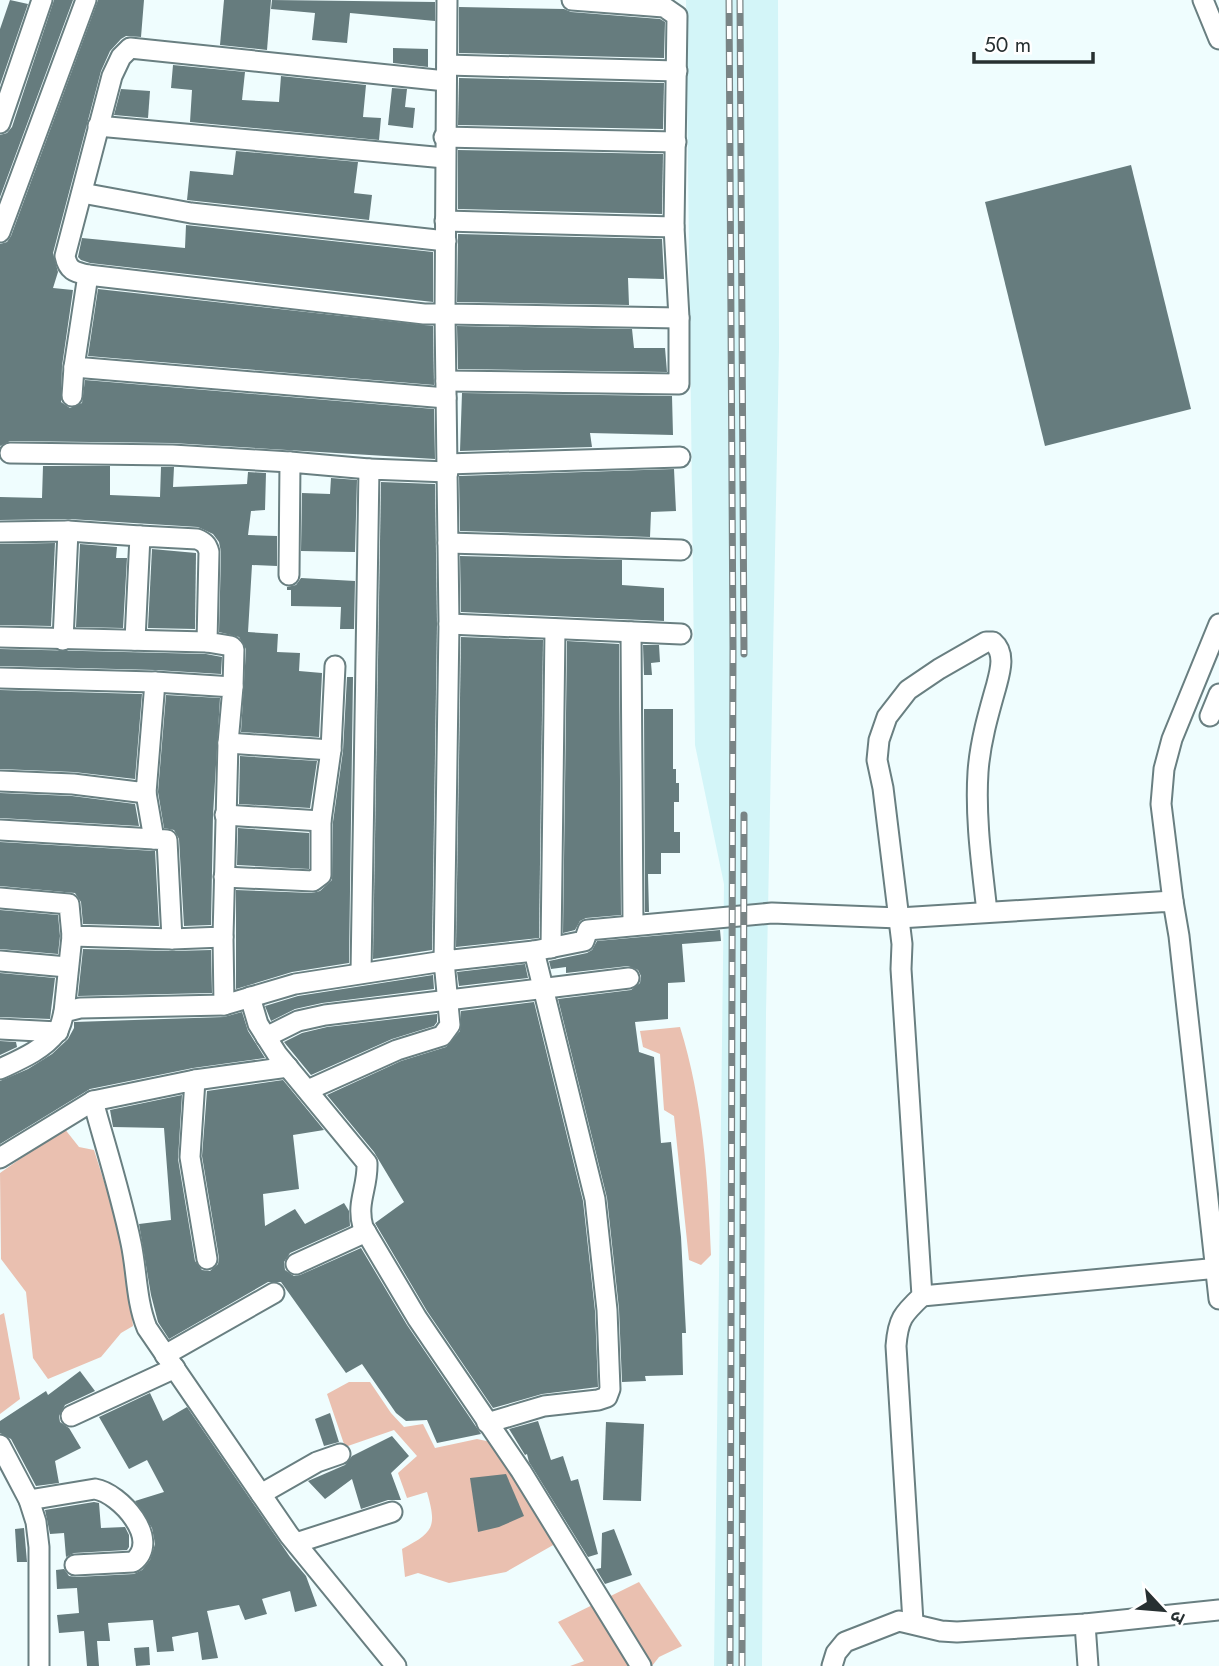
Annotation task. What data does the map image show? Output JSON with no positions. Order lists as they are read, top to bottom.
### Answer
{
  "scale_bar": "50 m",
  "north": "bottom right"
}
